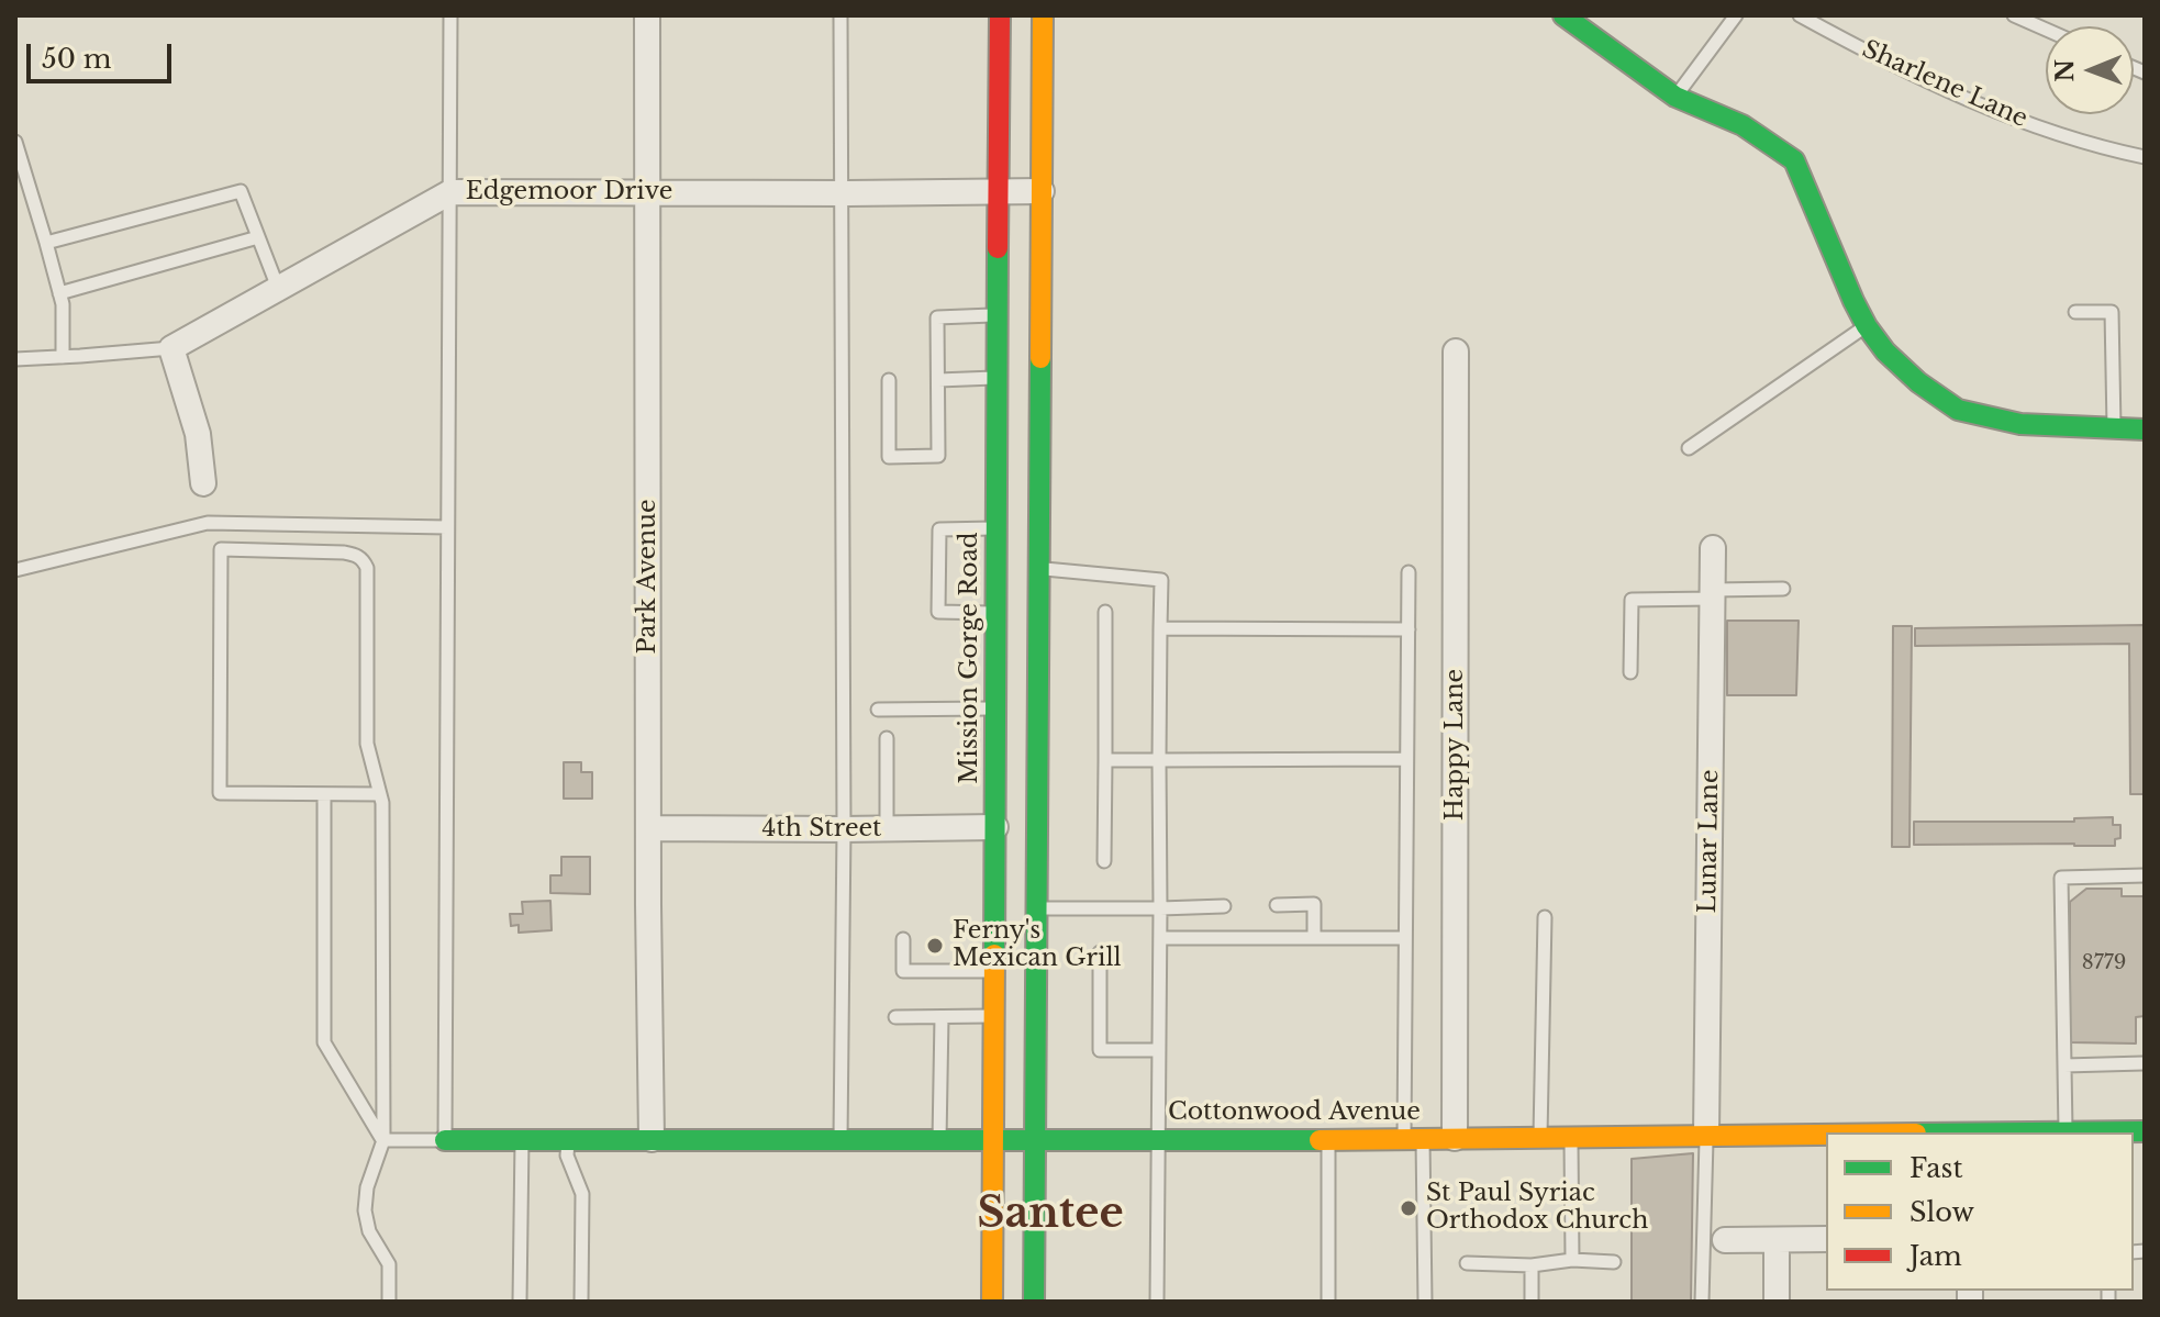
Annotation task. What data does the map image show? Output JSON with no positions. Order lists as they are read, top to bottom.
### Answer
{
  "streets": {
    "main road": ["Mission Gorge Road", "Cottonwood Avenue"],
    "street": [
      "Edgemoor Drive",
      "Park Avenue",
      "Happy Lane",
      "4th Street",
      "Lunar Lane"
    ],
    "lane": ["Sharlene Lane"]
  },
  "crossings": [
    ["Edgemoor Drive", "Park Avenue"],
    ["Edgemoor Drive", "Mission Gorge Road"],
    ["Park Avenue", "4th Street"],
    ["Park Avenue", "Cottonwood Avenue"],
    ["Mission Gorge Road", "4th Street"],
    ["Mission Gorge Road", "Cottonwood Avenue"],
    ["Happy Lane", "Cottonwood Avenue"],
    ["Lunar Lane", "Cottonwood Avenue"]
  ],
  "districts": ["Santee"],
  "places": ["Ferny's Mexican Grill", "St Paul Syriac Orthodox Church"],
  "house_numbers": ["8779"],
  "legend": ["Fast", "Slow", "Jam"],
  "scale_bar": "50 m",
  "north": "left"
}
